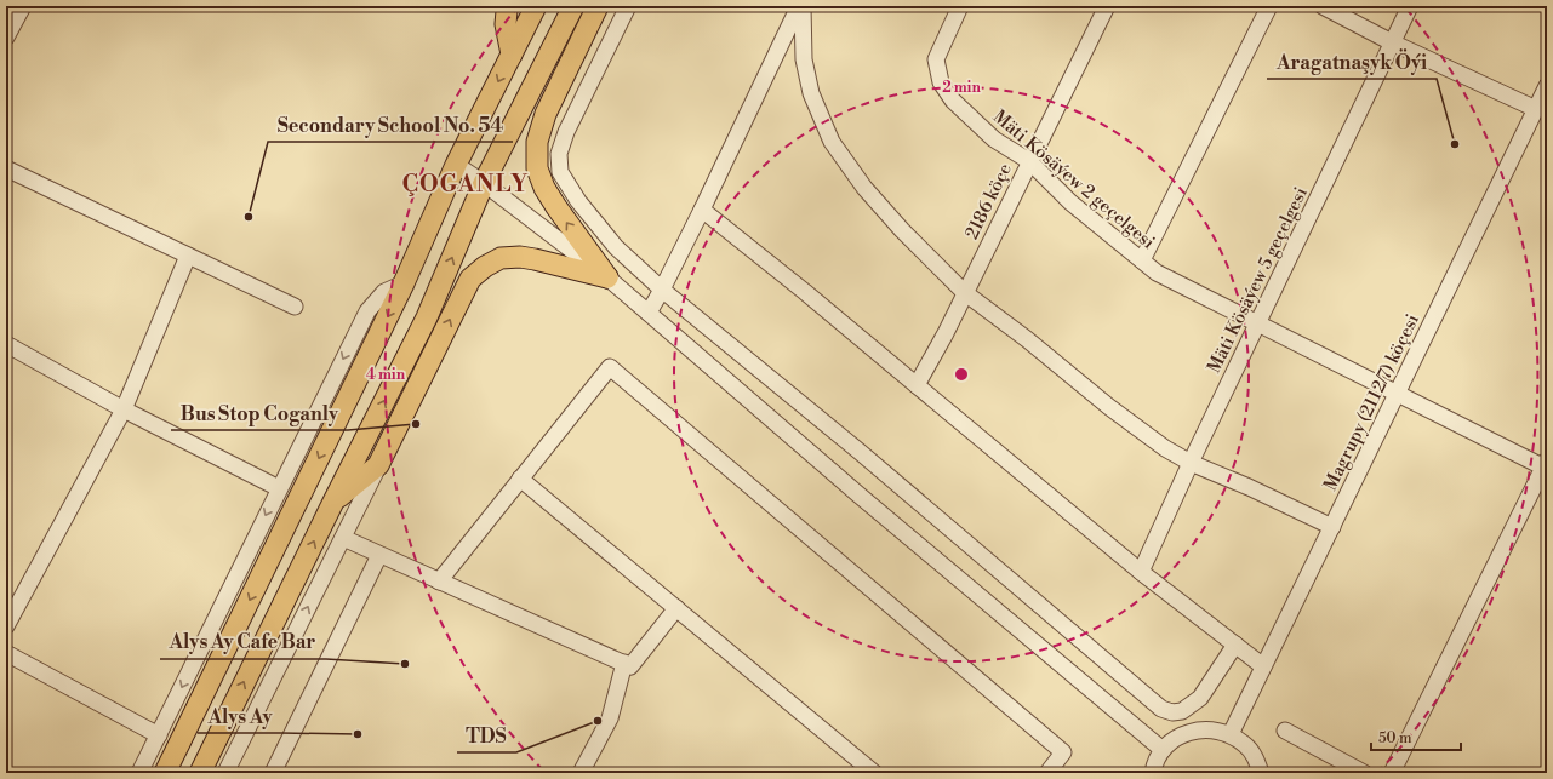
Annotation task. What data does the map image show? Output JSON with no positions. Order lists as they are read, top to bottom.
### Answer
{
  "streets": {
    "street": [
      "Mäti Kösäýew 2 geçelgesi",
      "2186 köçe",
      "Mäti Kösäýew 5 geçelgesi",
      "Magrupy (2112/7) köçesi"
    ]
  },
  "crossings": [
    ["Mäti Kösäýew 2 geçelgesi", "2186 köçe"],
    ["Mäti Kösäýew 2 geçelgesi", "Mäti Kösäýew 5 geçelgesi"],
    ["Mäti Kösäýew 2 geçelgesi", "Magrupy (2112/7) köçesi"]
  ],
  "districts": ["ÇOGANLY"],
  "places": [
    "Aragatnaşyk Öýi",
    "Secondary School No. 54",
    "Bus Stop Coganly",
    "Alys Ay Cafe Bar",
    "TDS",
    "Alys Ay"
  ],
  "scale_bar": "50 m",
  "rings": ["2 min", "4 min"]
}
